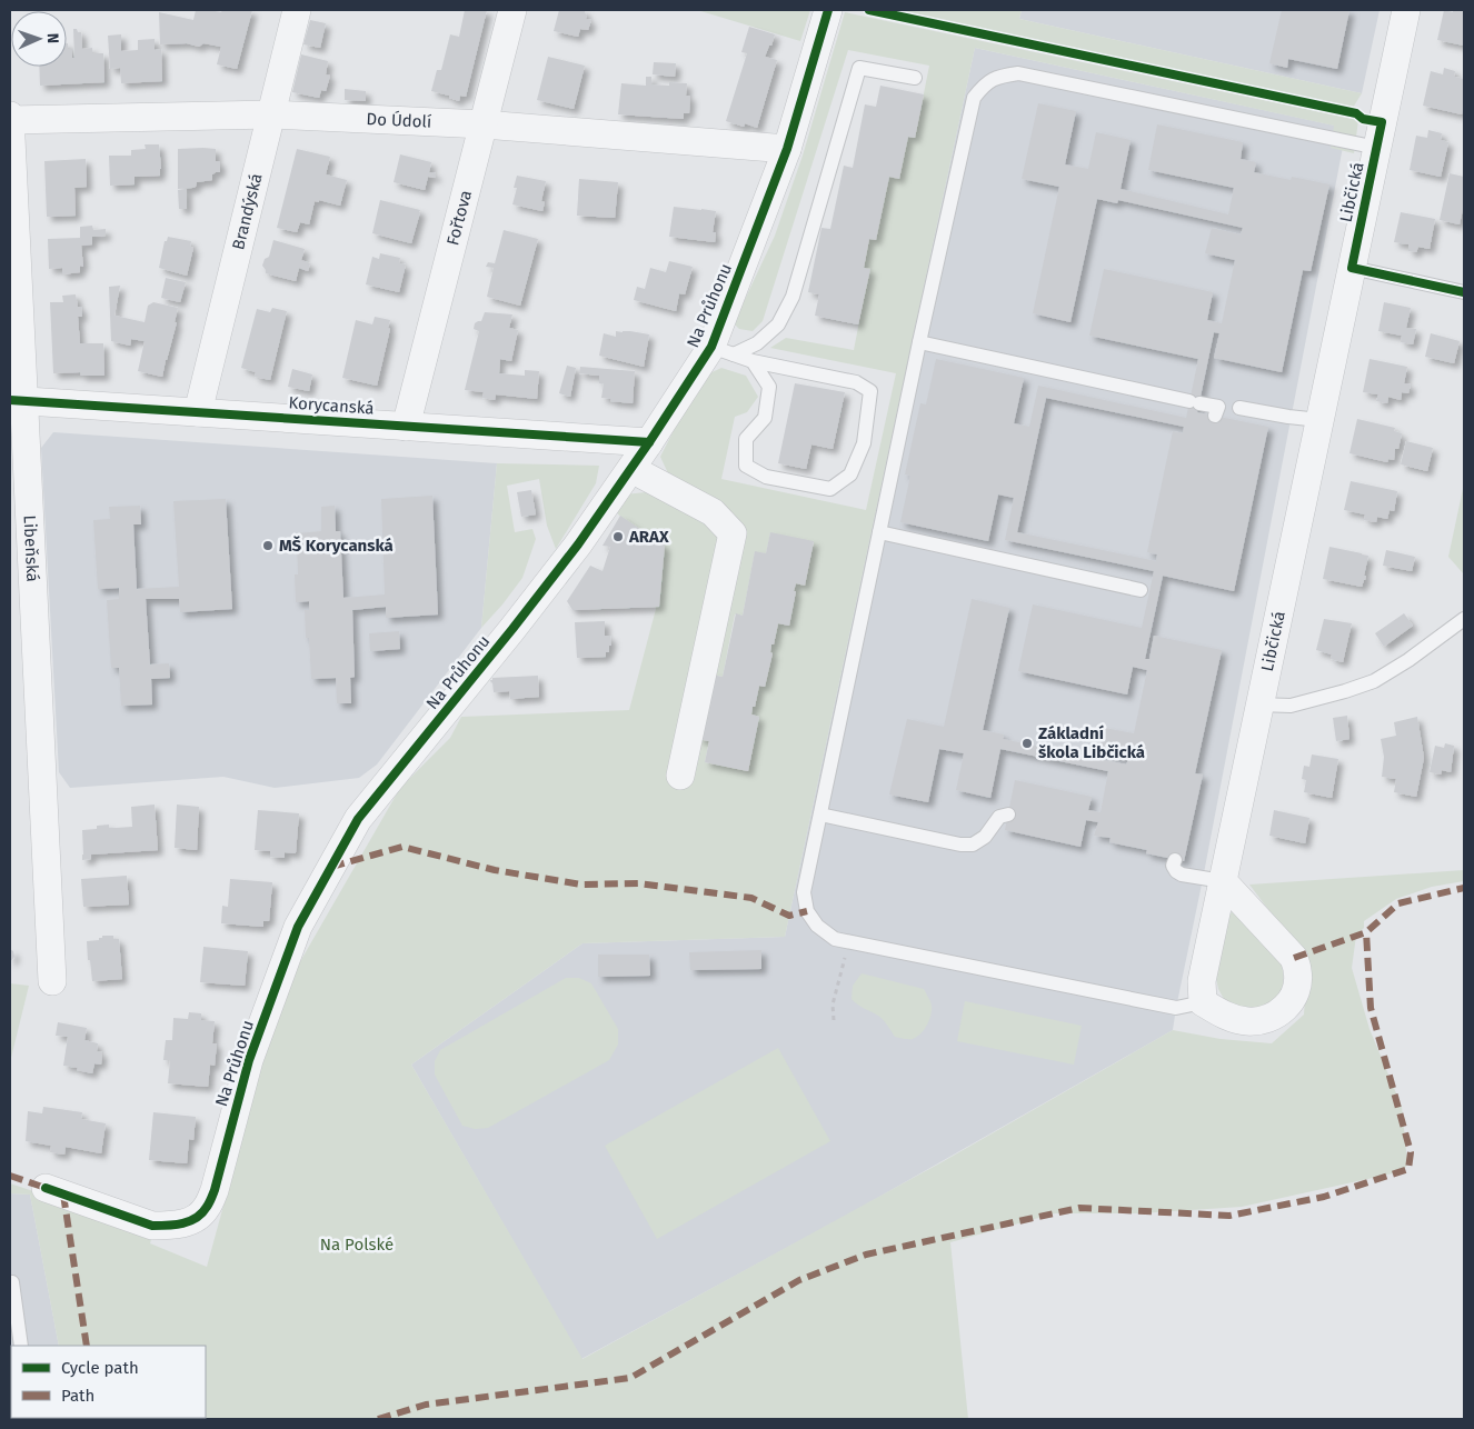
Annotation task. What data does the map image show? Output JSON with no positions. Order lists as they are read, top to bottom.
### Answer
{
  "streets": {
    "street": [
      "Do Údolí",
      "Libčická",
      "Brandýská",
      "Fořtova",
      "Na Průhonu",
      "Korycanská",
      "Libeňská"
    ]
  },
  "crossings": [
    ["Do Údolí", "Brandýská"],
    ["Do Údolí", "Fořtova"],
    ["Do Údolí", "Na Průhonu"],
    ["Do Údolí", "Libeňská"],
    ["Brandýská", "Korycanská"],
    ["Fořtova", "Korycanská"],
    ["Na Průhonu", "Korycanská"],
    ["Korycanská", "Libeňská"]
  ],
  "parks": ["Na Polské"],
  "places": ["ARAX", "MŠ Korycanská", "Základní škola Libčická"],
  "legend": ["Cycle path", "Path"],
  "north": "right"
}
